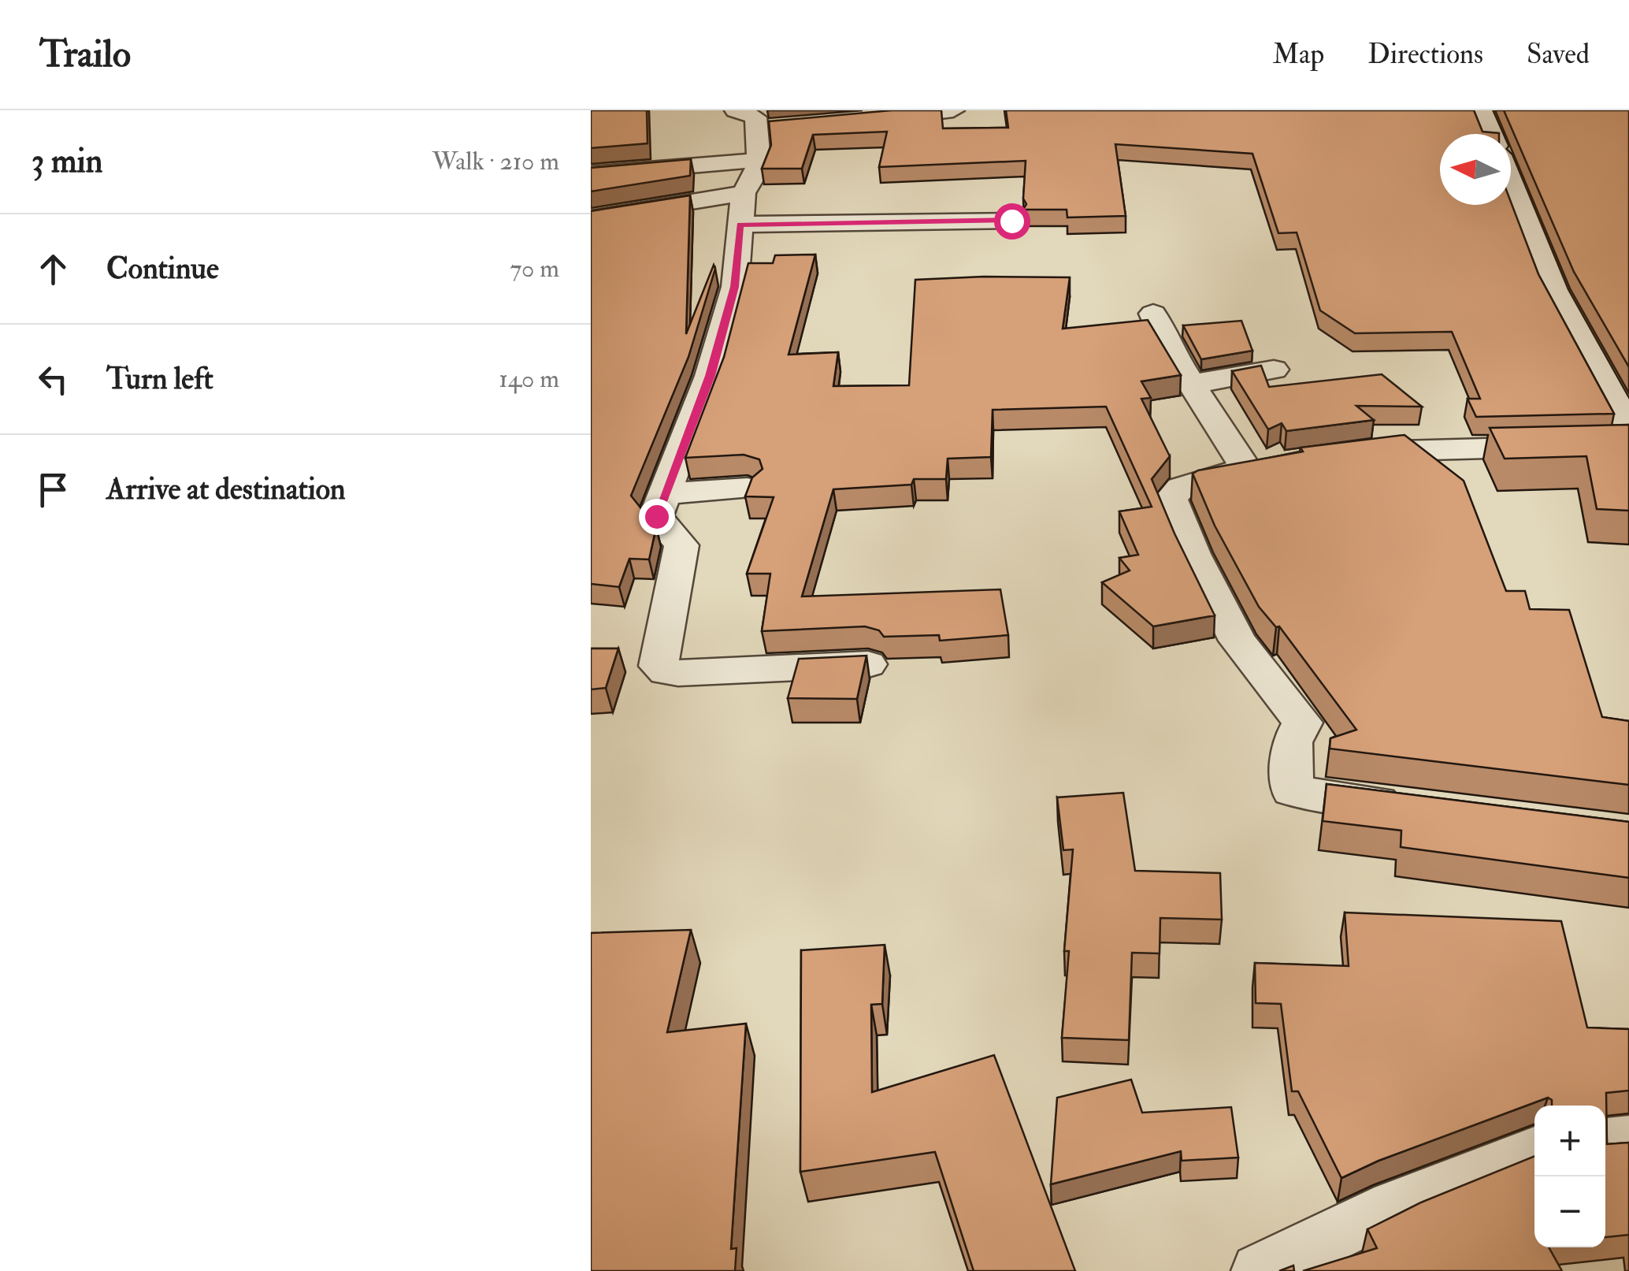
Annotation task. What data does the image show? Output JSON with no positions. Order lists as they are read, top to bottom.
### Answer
{
  "north": "left",
  "page": {
    "header": "Trailo",
    "nav": ["Map", "Directions", "Saved"],
    "heading": ["3 min", "Walk · 210 m"],
    "list": [
      ["Continue", "70 m"],
      ["Turn left", "140 m"],
      "Arrive at destination"
    ],
    "map_buttons": ["+", "−"]
  }
}
